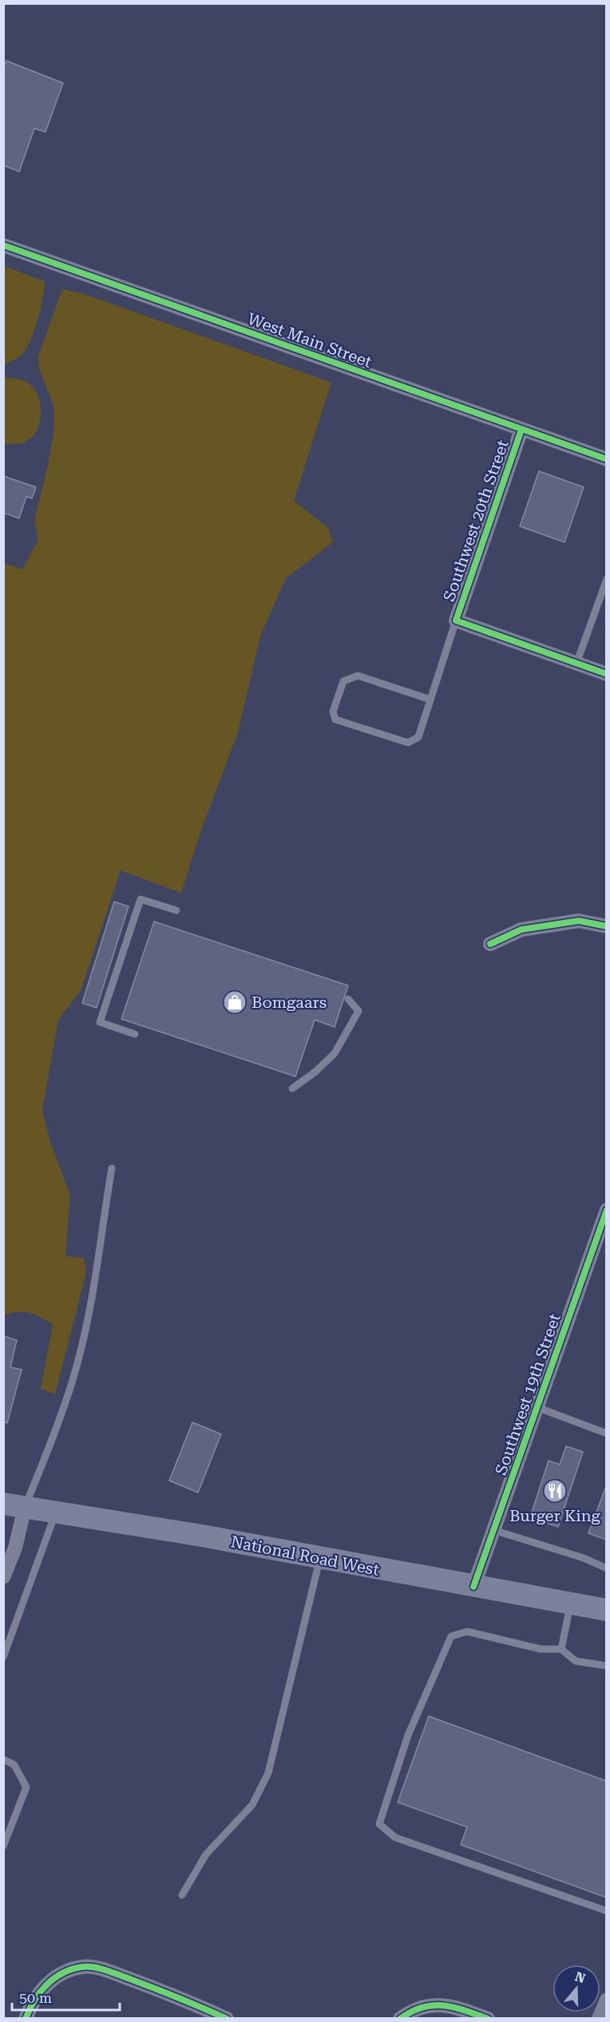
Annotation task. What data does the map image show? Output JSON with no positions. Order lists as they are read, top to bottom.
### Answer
{
  "streets": {
    "main road": ["National Road West"],
    "street": ["West Main Street", "Southwest 20th Street", "Southwest 19th Street"]
  },
  "crossings": [
    ["West Main Street", "Southwest 20th Street"],
    ["Southwest 19th Street", "National Road West"]
  ],
  "places": {
    "shop": ["Bomgaars"],
    "restaurant": ["Burger King"]
  },
  "scale_bar": "50 m",
  "north": "top"
}
